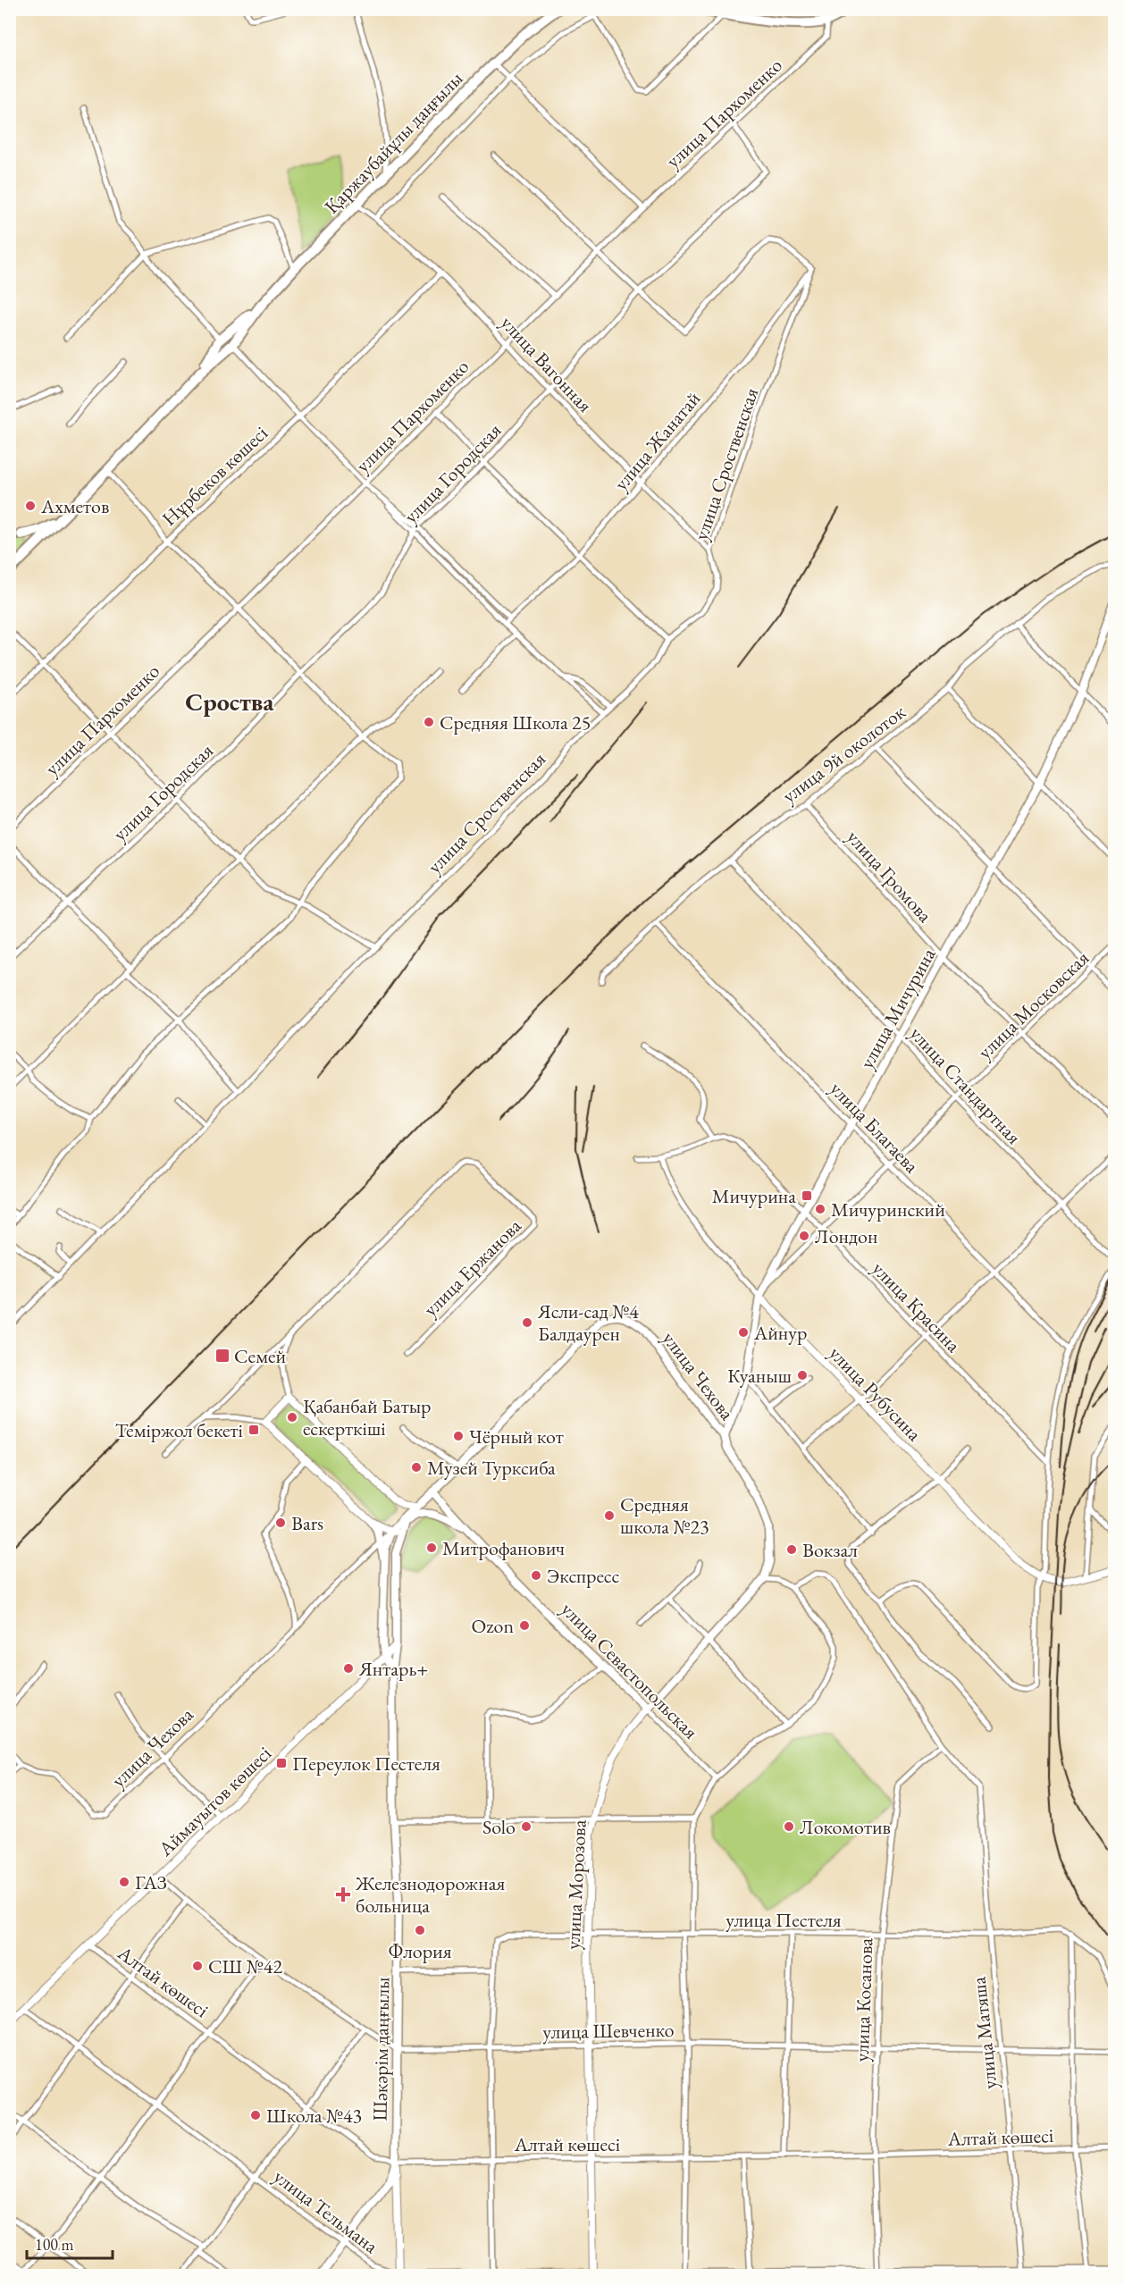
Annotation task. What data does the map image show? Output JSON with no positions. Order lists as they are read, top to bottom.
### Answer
{
  "streets": {
    "highway": ["Қаржаубайұлы даңғылы"],
    "main road": [
      "улица Мичурина",
      "улица Чехова",
      "улица Севастопольская",
      "улица Морозова",
      "Шәкәрім даңғылы"
    ],
    "street": [
      "улица Пархоменко",
      "улица Вагонная",
      "улица Жанатай",
      "улица Сроственская",
      "улица Городская",
      "Нұрбеков көшесі",
      "улица 9й околоток",
      "улица Громова",
      "улица Московская",
      "улица Стандартная",
      "улица Благаева",
      "улица Ержанова",
      "улица Красина",
      "улица Рубусина",
      "Аймауытов көшесі",
      "улица Пестеля",
      "Алтай көшесі",
      "улица Косанова",
      "улица Шевченко",
      "улица Матяша",
      "улица Тельмана"
    ]
  },
  "crossings": [
    ["улица Пархоменко", "улица Вагонная"],
    ["улица Пархоменко", "улица Городская"],
    ["Қаржаубайұлы даңғылы", "улица Вагонная"],
    ["улица Вагонная", "улица Жанатай"],
    ["улица Вагонная", "улица Сроственская"],
    ["улица Вагонная", "улица Городская"],
    ["улица Вагонная", "Нұрбеков көшесі"],
    ["улица Жанатай", "улица Сроственская"],
    ["улица 9й околоток", "улица Громова"],
    ["улица 9й околоток", "улица Стандартная"],
    ["улица 9й околоток", "улица Благаева"],
    ["улица Громова", "улица Московская"],
    ["улица Громова", "улица Мичурина"],
    ["улица Московская", "улица Мичурина"],
    ["улица Московская", "улица Стандартная"],
    ["улица Московская", "улица Благаева"],
    ["улица Московская", "улица Красина"],
    ["улица Мичурина", "улица Стандартная"],
    ["улица Мичурина", "улица Благаева"],
    ["улица Мичурина", "улица Красина"],
    ["улица Мичурина", "улица Чехова"],
    ["улица Мичурина", "улица Рубусина"],
    ["улица Чехова", "улица Севастопольская"],
    ["улица Чехова", "Шәкәрім даңғылы"],
    ["улица Севастопольская", "улица Морозова"],
    ["Аймауытов көшесі", "Алтай көшесі"],
    ["Аймауытов көшесі", "Шәкәрім даңғылы"],
    ["Аймауытов көшесі", "улица Тельмана"],
    ["улица Морозова", "улица Пестеля"],
    ["улица Морозова", "Алтай көшесі"],
    ["улица Морозова", "улица Шевченко"],
    ["улица Морозова", "улица Тельмана"],
    ["улица Пестеля", "улица Косанова"],
    ["улица Пестеля", "улица Матяша"],
    ["Алтай көшесі", "улица Косанова"],
    ["Алтай көшесі", "улица Матяша"],
    ["Алтай көшесі", "Шәкәрім даңғылы"],
    ["улица Косанова", "улица Шевченко"],
    ["улица Косанова", "улица Матяша"],
    ["улица Косанова", "улица Тельмана"],
    ["улица Шевченко", "улица Матяша"],
    ["улица Шевченко", "Шәкәрім даңғылы"],
    ["улица Матяша", "улица Тельмана"],
    ["Шәкәрім даңғылы", "улица Тельмана"]
  ],
  "districts": ["Сроства"],
  "places": {
    "other": [
      "Ахметов",
      "Средняя Школа 25",
      "Мичуринский",
      "Лондон",
      "Ясли-сад №4 Балдаурен",
      "Айнур",
      "Куаныш",
      "Қабанбай Батыр ескерткіші",
      "Чёрный кот",
      "Музей Турксиба",
      "Средняя школа №23",
      "Bars",
      "Митрофанович",
      "Вокзал",
      "Экспресс",
      "Ozon",
      "Янтарь+",
      "Solo",
      "Локомотив",
      "ГАЗ",
      "Флория",
      "СШ №42",
      "Школа №43"
    ],
    "transit": [
      "Мичурина",
      "Семей",
      "Теміржол бекеті",
      "Переулок Пестеля"
    ],
    "health": ["Железнодорожная больница"]
  },
  "scale_bar": "100 m"
}
